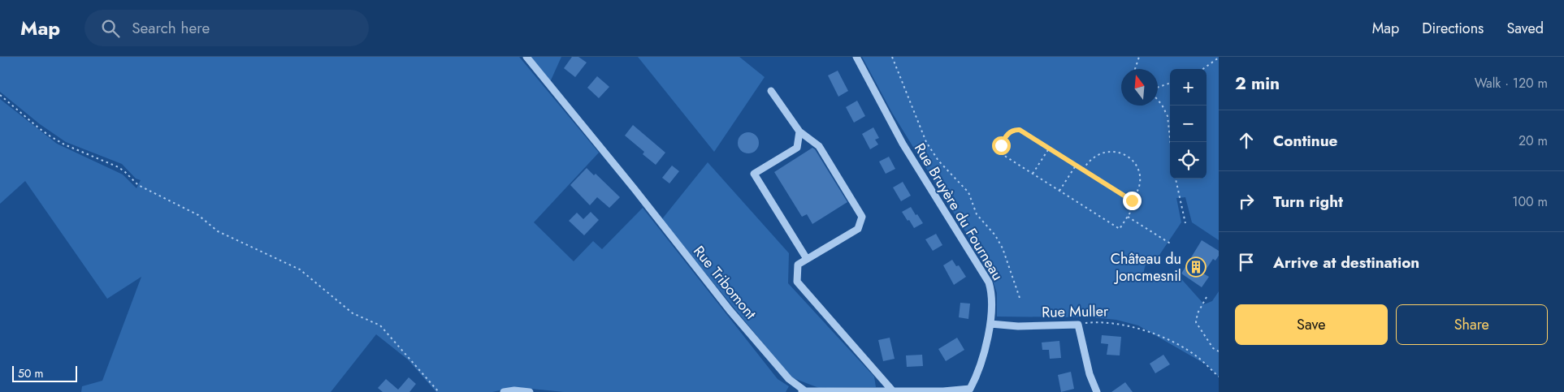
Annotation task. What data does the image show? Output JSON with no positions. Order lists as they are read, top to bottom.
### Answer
{
  "streets": {
    "street": ["Rue Bruyère du Fourneau", "Rue Tribomont", "Rue Muller"]
  },
  "crossings": [
    ["Rue Bruyère du Fourneau", "Rue Tribomont"],
    ["Rue Bruyère du Fourneau", "Rue Muller"]
  ],
  "places": {
    "building": ["Château du Joncmesnil"]
  },
  "scale_bar": "50 m",
  "north": "top",
  "page": {
    "header": "Map",
    "search": "Search here",
    "nav": ["Map", "Directions", "Saved"],
    "heading": ["2 min", "Walk · 120 m"],
    "map_buttons": ["+", "−"],
    "list": [
      ["Continue", "20 m"],
      ["Turn right", "100 m"],
      "Arrive at destination"
    ],
    "buttons": ["Save", "Share"],
    "scale": "50 m"
  }
}
